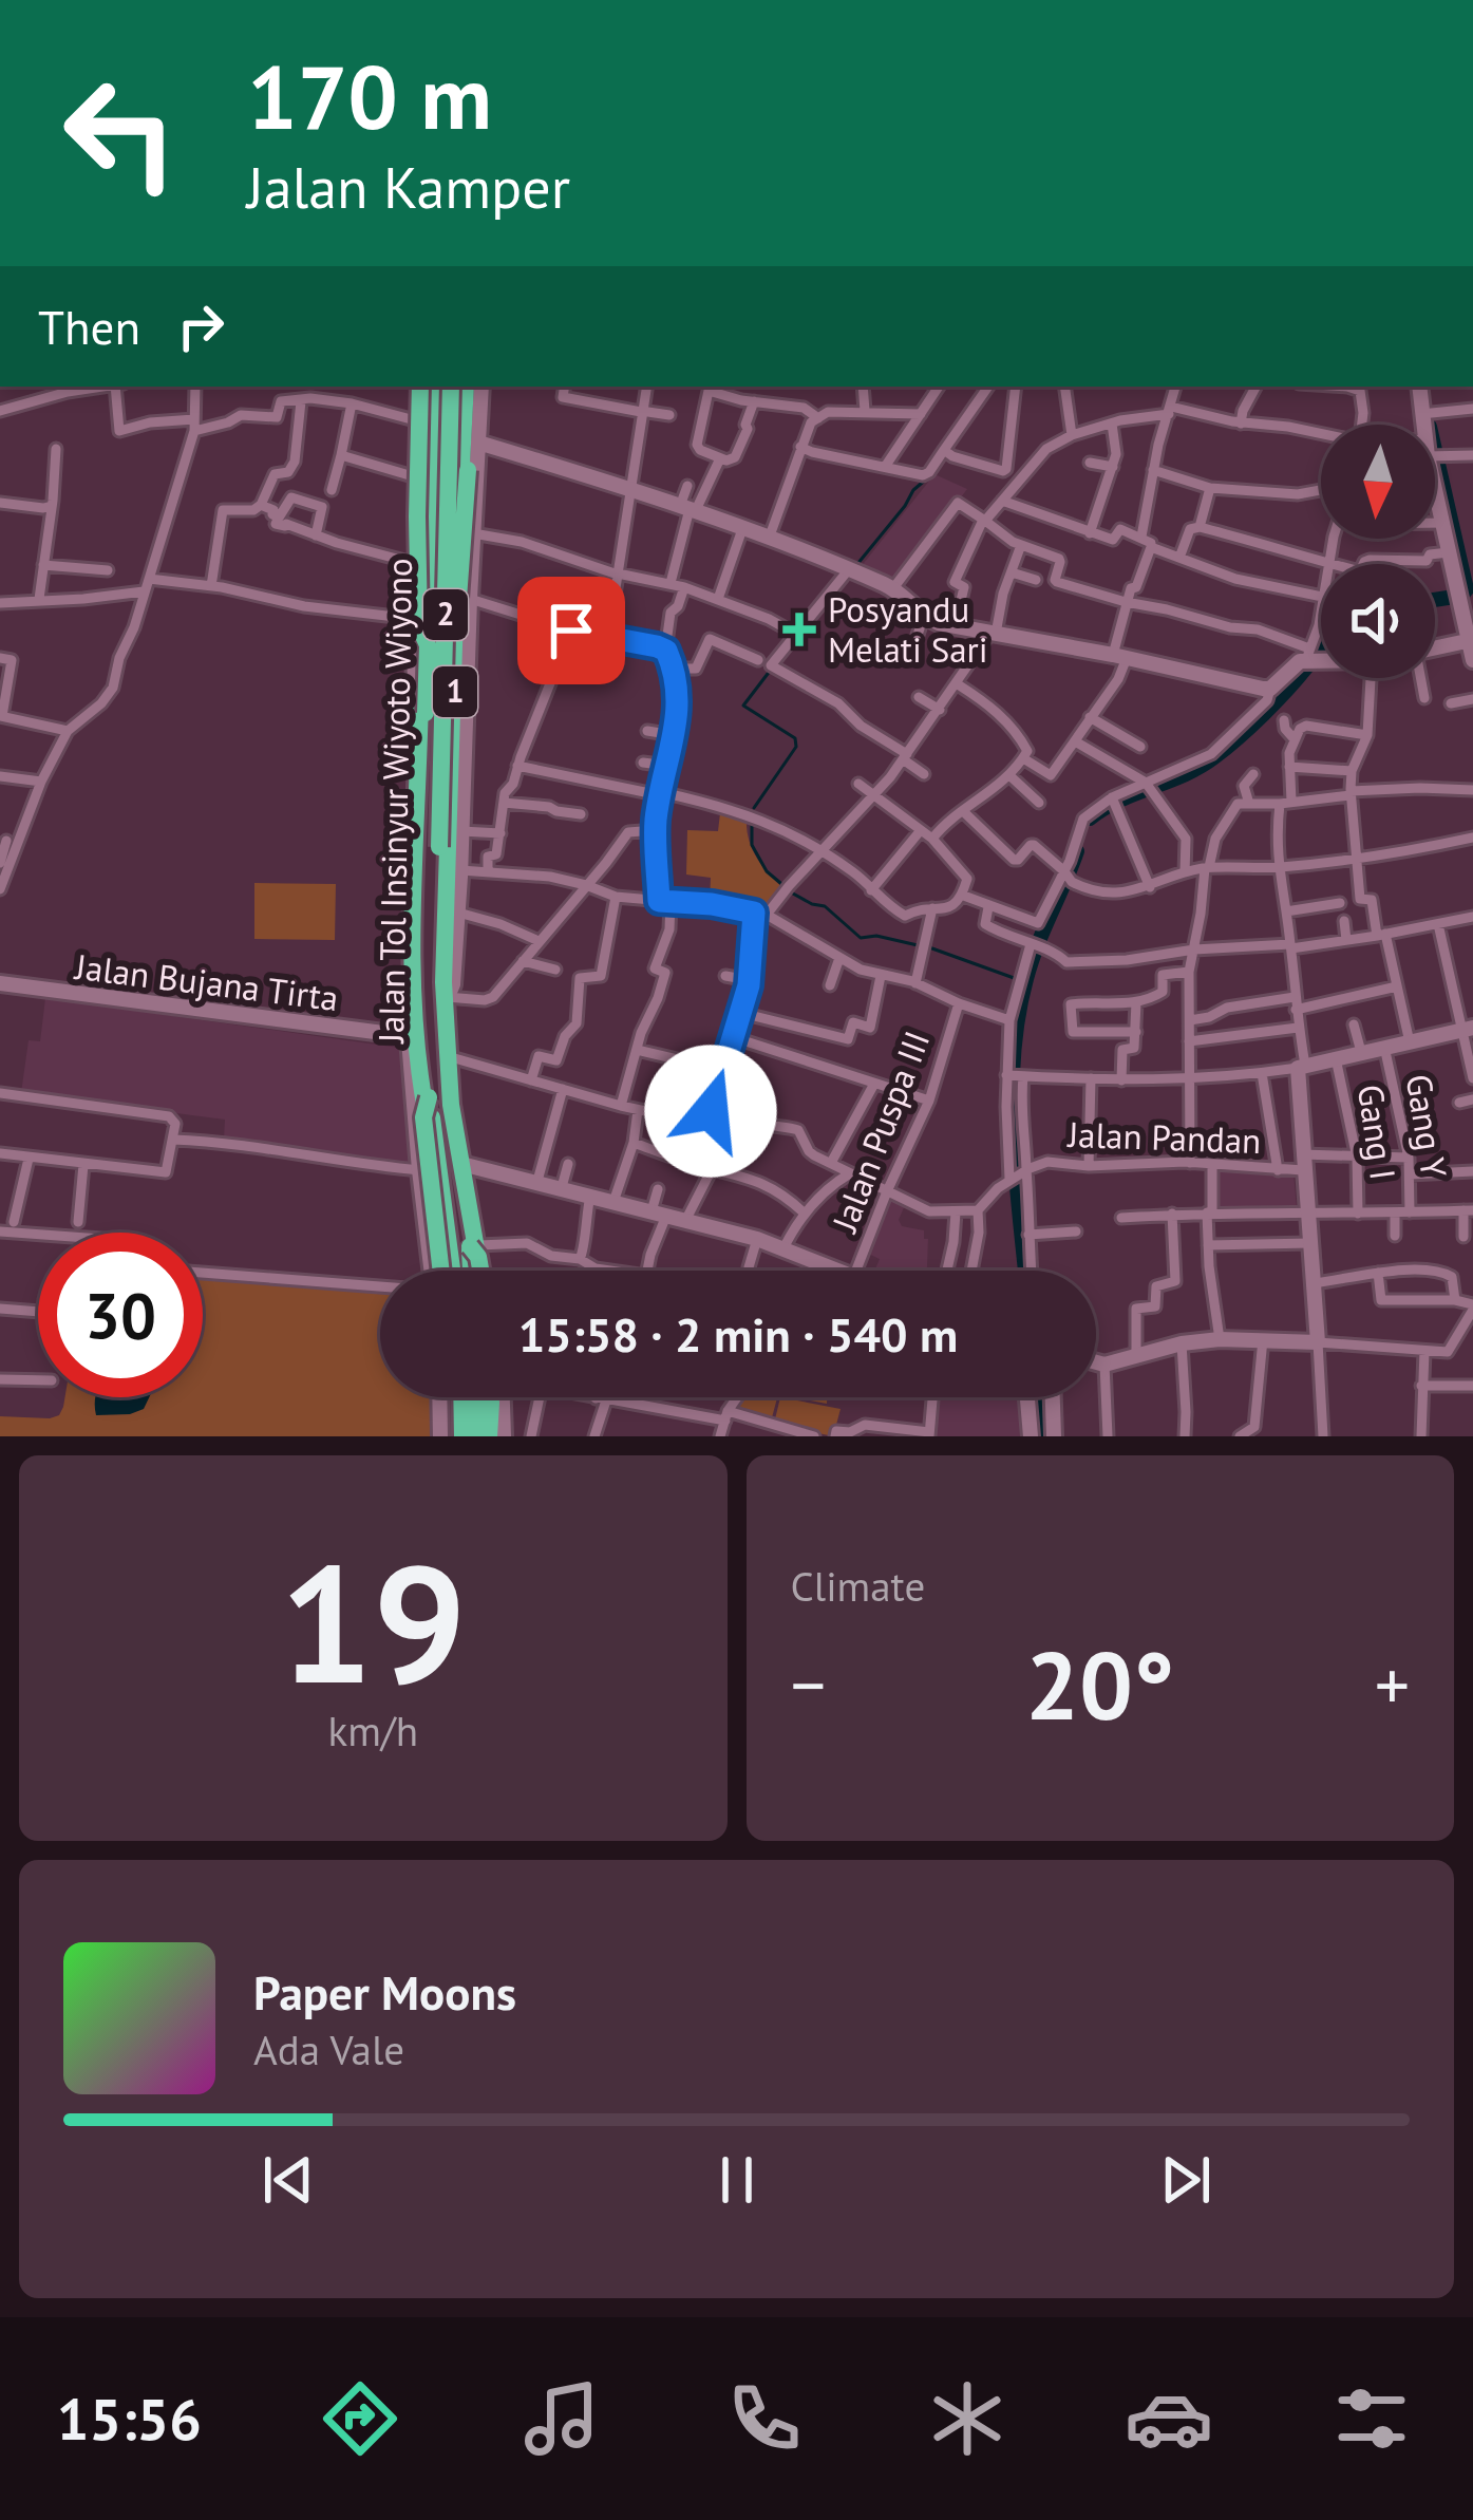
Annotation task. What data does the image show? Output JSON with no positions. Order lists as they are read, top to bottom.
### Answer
{
  "streets": {
    "highway": ["2", "1", "Jalan Tol Insinyur Wiyoto Wiyono"],
    "street": [
      "Jalan Bujana Tirta",
      "Gang Y",
      "Jalan Puspa III",
      "Gang I",
      "Jalan Pandan"
    ]
  },
  "crossings": [
    ["1", "Jalan Tol Insinyur Wiyoto Wiyono"],
    ["1", "Jalan Bujana Tirta"]
  ],
  "places": {
    "health": ["Posyandu Melati Sari"]
  },
  "north": "bottom",
  "page": {
    "turn": ["170 m", "Jalan Kamper"],
    "then": "Then",
    "limit": "30",
    "trip": "15:58 · 2 min · 540 m",
    "tile": [
      ["19", "km/h"],
      "Climate"
    ],
    "heat": ["−", "20°", "+"],
    "song": ["Paper Moons", "Ada Vale"],
    "tabs": "15:56"
  }
}
